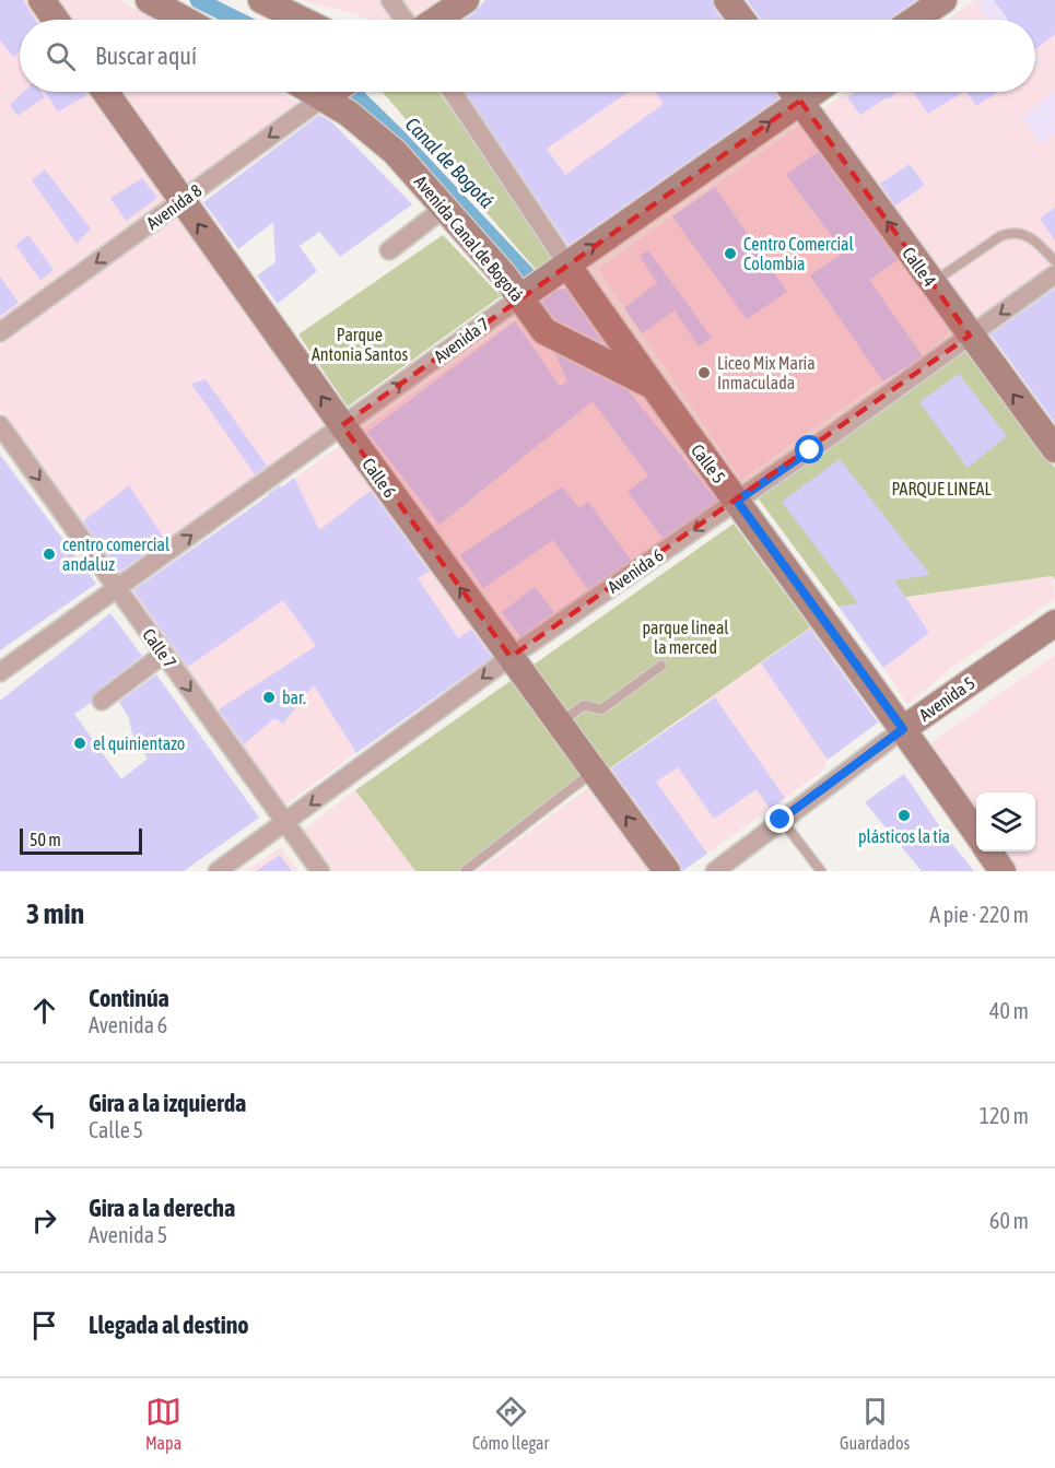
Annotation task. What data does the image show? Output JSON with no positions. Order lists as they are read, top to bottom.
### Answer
{
  "streets": {
    "main road": [
      "Avenida Canal de Bogotá",
      "Calle 4",
      "Avenida 7",
      "Calle 5",
      "Calle 6",
      "Avenida 5"
    ],
    "street": ["Avenida 8", "Avenida 6", "Calle 7"]
  },
  "crossings": [
    ["Avenida 8", "Calle 6"],
    ["Avenida Canal de Bogotá", "Avenida 7"],
    ["Avenida Canal de Bogotá", "Calle 5"],
    ["Calle 4", "Avenida 6"],
    ["Avenida 7", "Calle 5"],
    ["Avenida 7", "Calle 6"],
    ["Avenida 7", "Calle 7"],
    ["Calle 5", "Avenida 6"],
    ["Calle 5", "Avenida 5"],
    ["Calle 6", "Avenida 6"],
    ["Avenida 6", "Calle 7"]
  ],
  "one_way": [
    "Avenida 8",
    "Calle 4",
    "Avenida 7",
    "Calle 6",
    "Avenida 6",
    "Calle 7"
  ],
  "water": ["Canal de Bogotá"],
  "parks": ["Parque Antonia Santos", "PARQUE LINEAL", "parque lineal la merced"],
  "places": [
    "Centro Comercial Colombia",
    "Liceo Mix María Inmaculada",
    "centro comercial andaluz",
    "bar.",
    "el quinientazo",
    "plásticos la tia"
  ],
  "scale_bar": "50 m",
  "page": {
    "search": "Buscar aquí",
    "scale": "50 m",
    "heading": ["3 min", "A pie · 220 m"],
    "list": [
      ["Continúa", "Avenida 6", "40 m"],
      ["Gira a la izquierda", "Calle 5", "120 m"],
      ["Gira a la derecha", "Avenida 5", "60 m"],
      "Llegada al destino"
    ],
    "nav": ["Mapa", "Cómo llegar", "Guardados"]
  }
}
